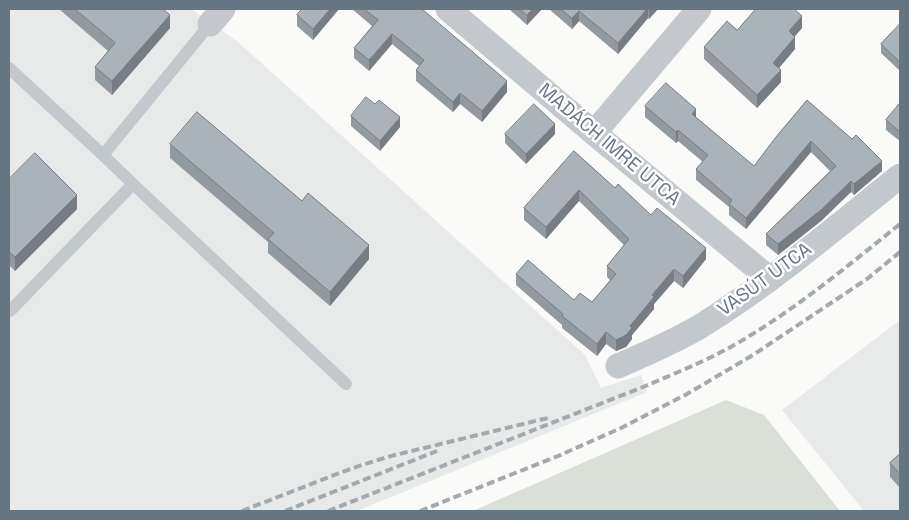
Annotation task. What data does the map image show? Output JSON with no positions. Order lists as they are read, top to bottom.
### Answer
{
  "streets": {
    "street": ["MADÁCH IMRE UTCA", "VASÚT UTCA"]
  },
  "crossings": [
    ["MADÁCH IMRE UTCA", "VASÚT UTCA"]
  ]
}
